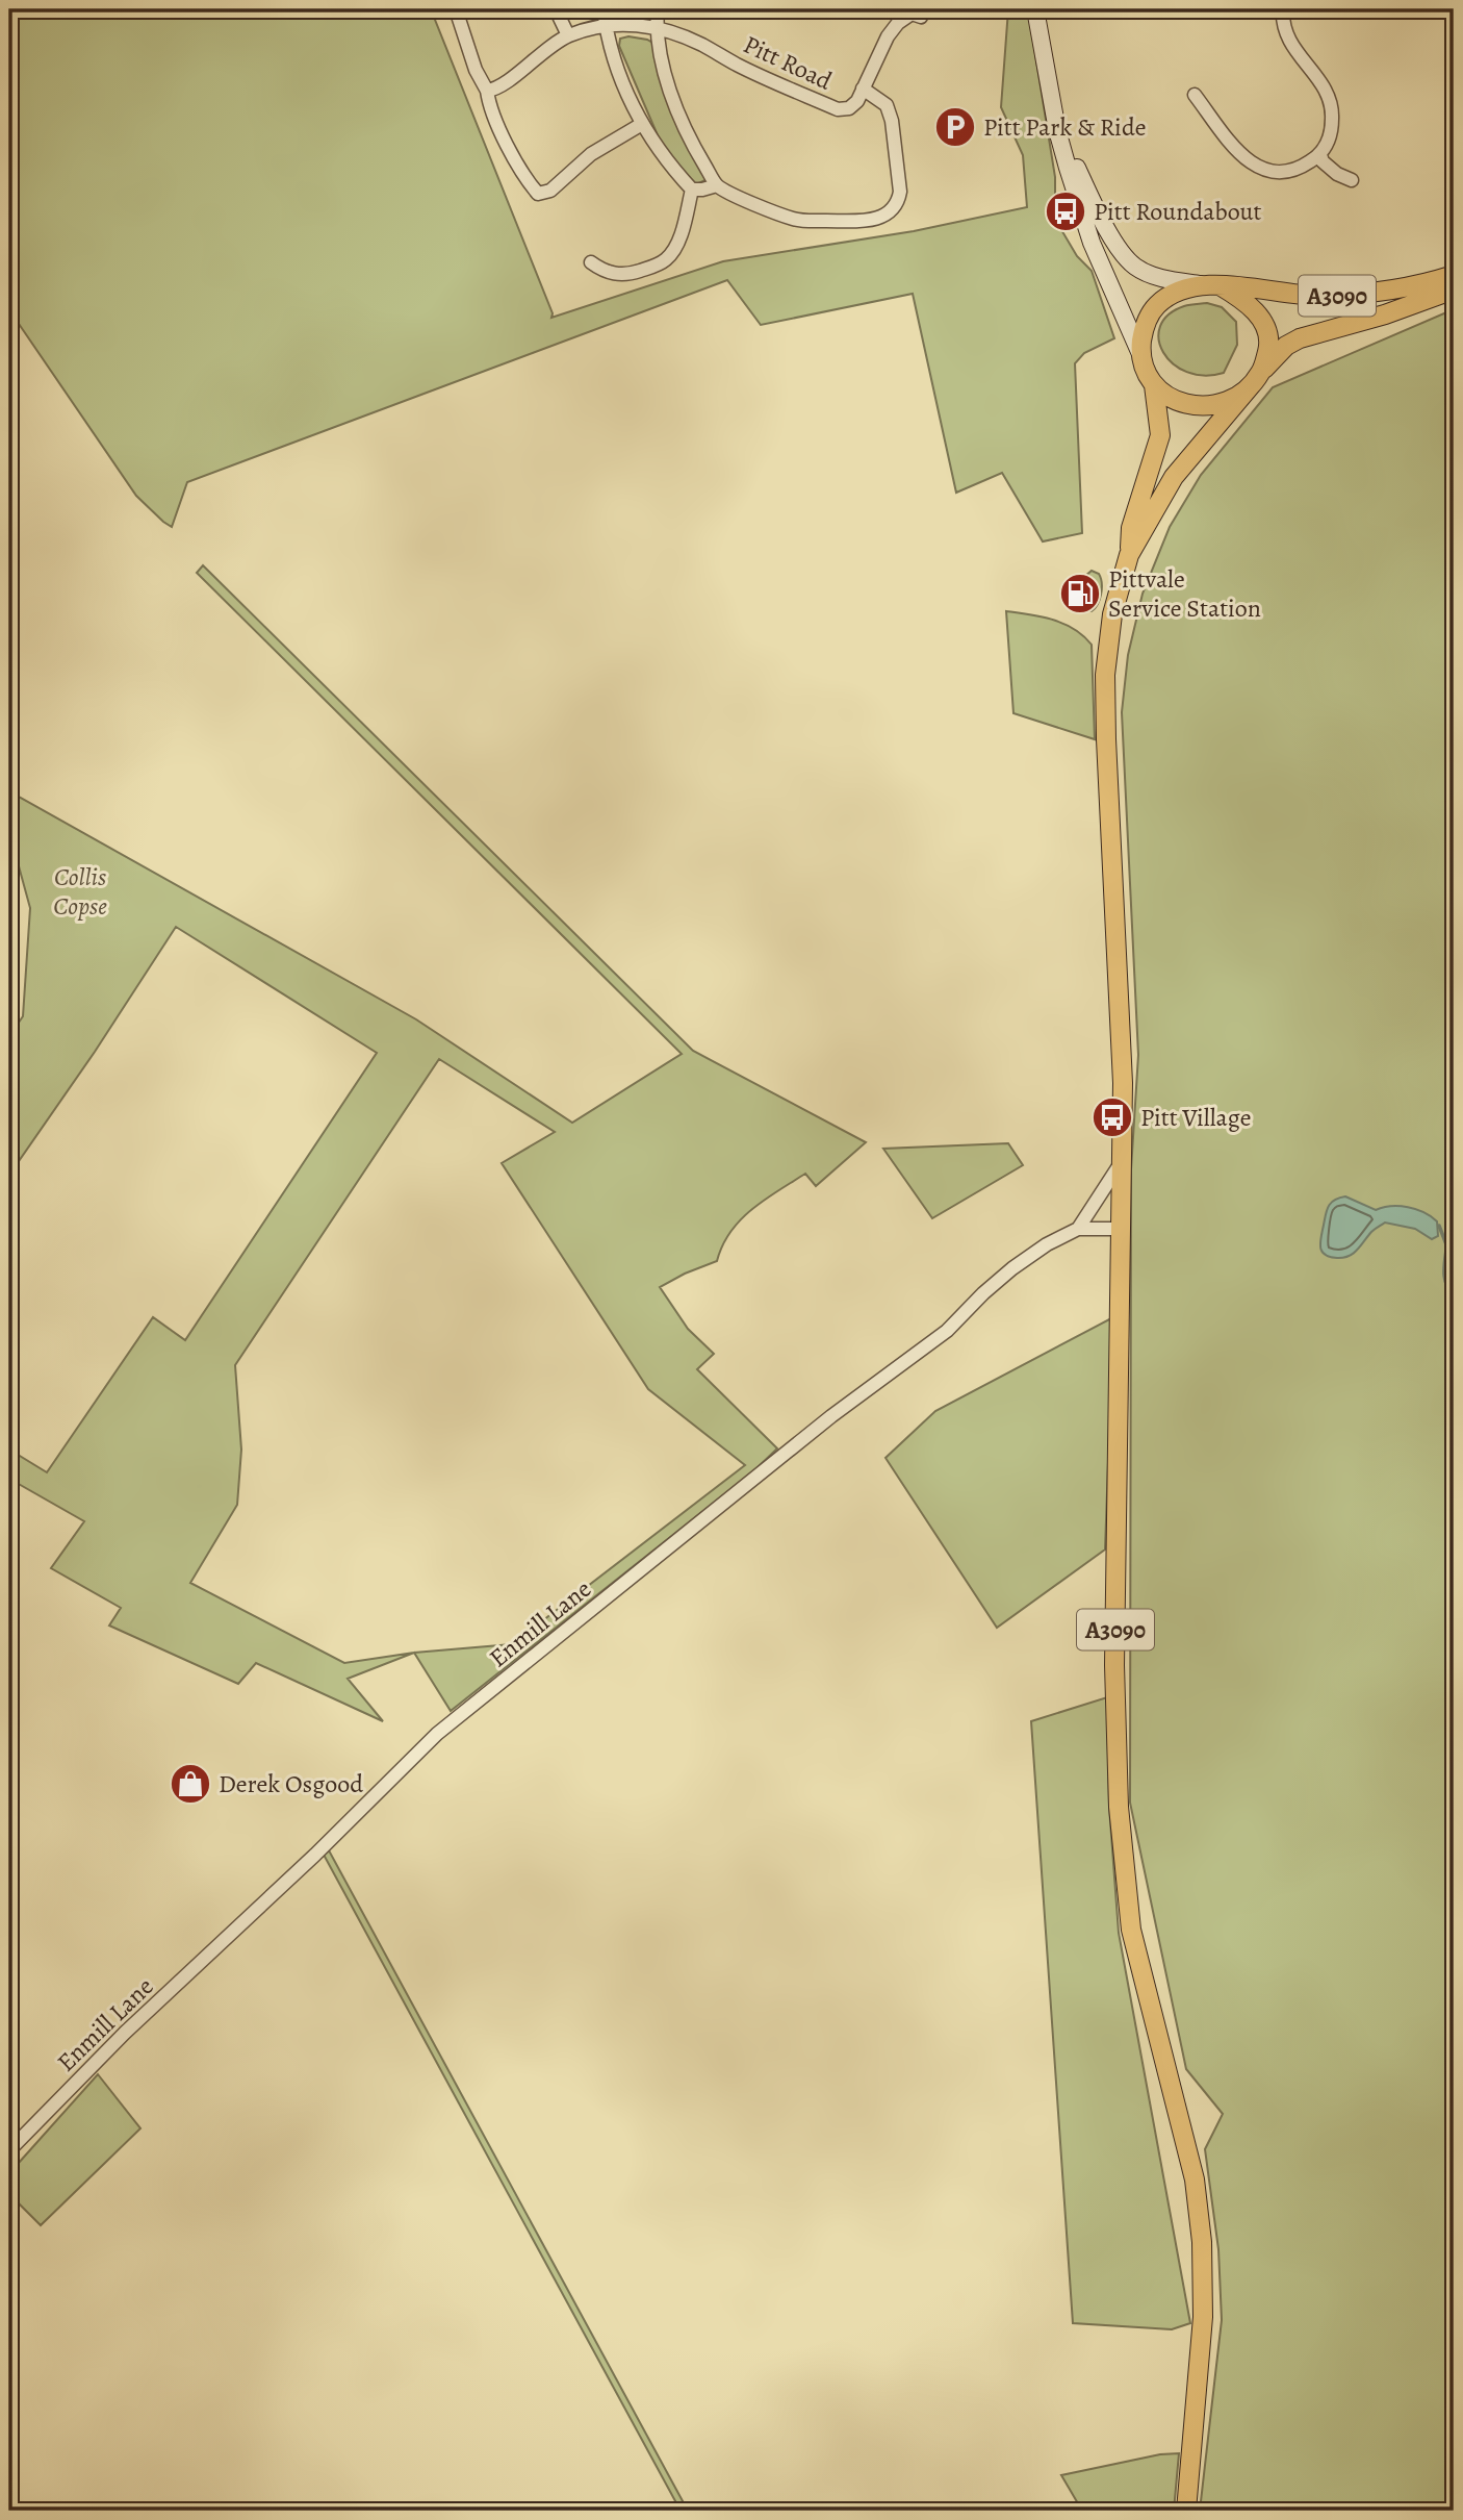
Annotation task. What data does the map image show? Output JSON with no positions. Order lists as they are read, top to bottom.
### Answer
{
  "streets": {
    "main road": ["A3090"],
    "street": ["Pitt Road", "Enmill Lane"]
  },
  "crossings": [
    ["A3090", "Enmill Lane"]
  ],
  "parks": ["Collis Copse"],
  "places": {
    "parking": ["Pitt Park & Ride"],
    "bus stop": ["Pitt Roundabout", "Pitt Village"],
    "fuel station": ["Pittvale Service Station"],
    "shop": ["Derek Osgood"]
  }
}
